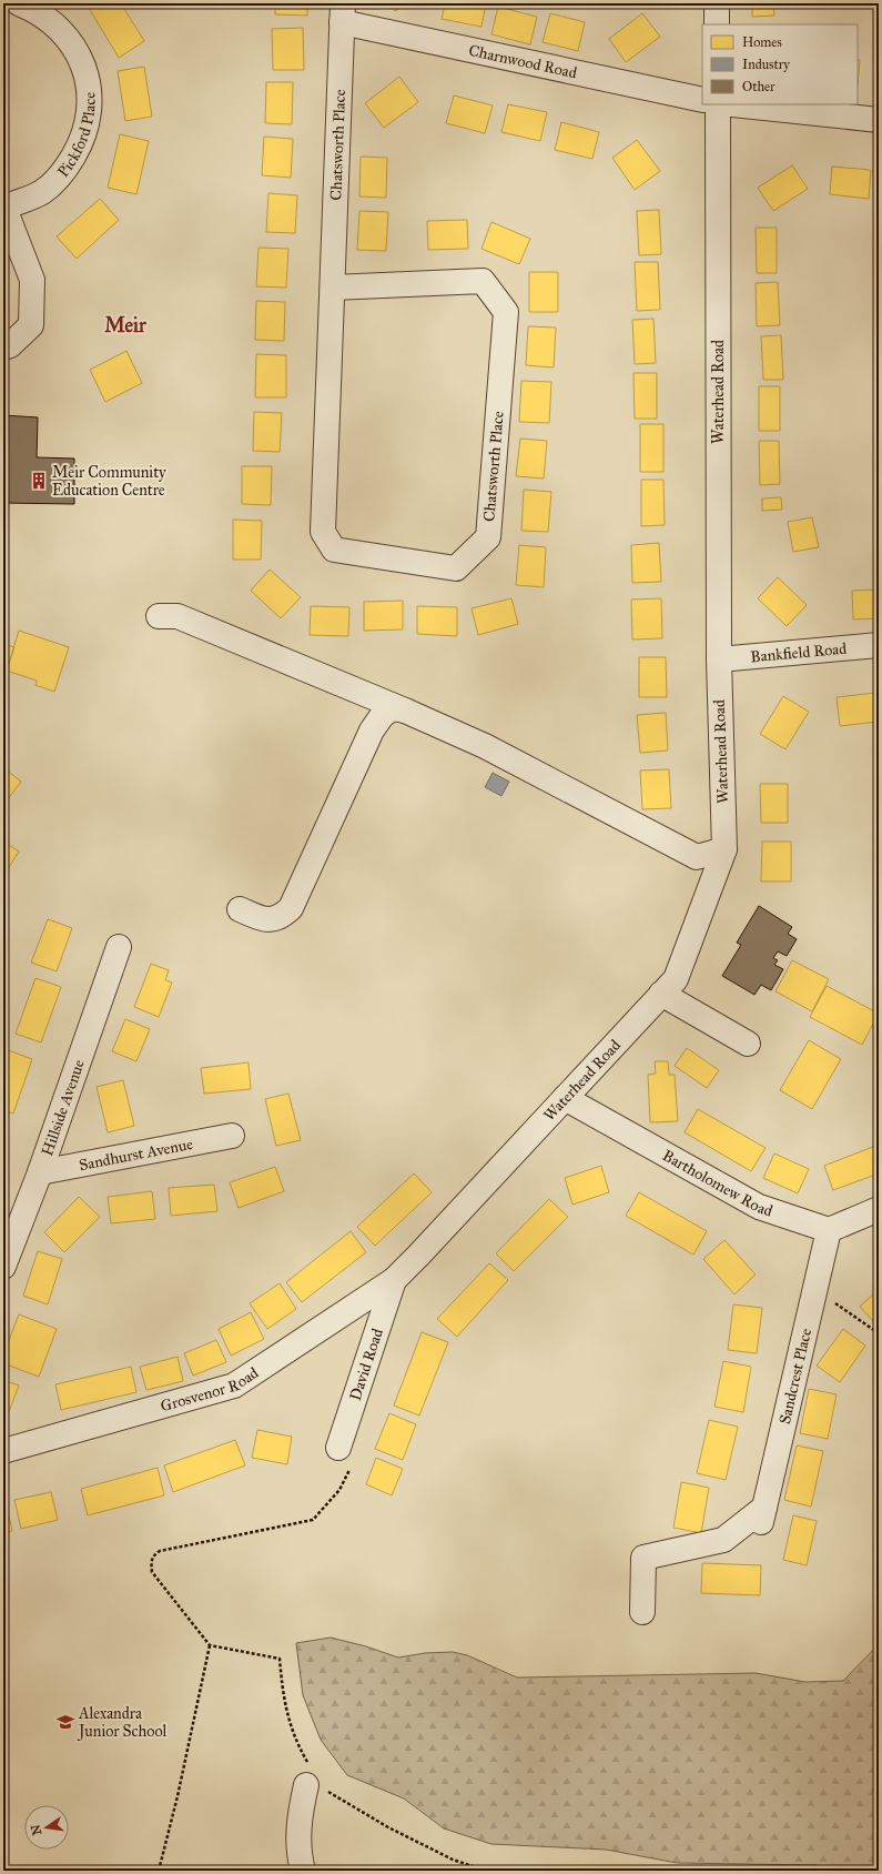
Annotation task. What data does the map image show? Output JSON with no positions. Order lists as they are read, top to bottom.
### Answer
{
  "streets": {
    "street": [
      "Charnwood Road",
      "Pickford Place",
      "Chatsworth Place",
      "Waterhead Road",
      "Bankfield Road",
      "Hillside Avenue",
      "Sandhurst Avenue",
      "Bartholomew Road",
      "David Road",
      "Sandcrest Place",
      "Grosvenor Road"
    ]
  },
  "crossings": [
    ["Charnwood Road", "Chatsworth Place"],
    ["Waterhead Road", "Bankfield Road"],
    ["Waterhead Road", "Bartholomew Road"],
    ["Waterhead Road", "David Road"],
    ["Waterhead Road", "Grosvenor Road"],
    ["Hillside Avenue", "Sandhurst Avenue"],
    ["Bartholomew Road", "Sandcrest Place"],
    ["David Road", "Grosvenor Road"]
  ],
  "districts": ["Meir"],
  "places": {
    "building": ["Meir Community Education Centre"],
    "school or university": ["Alexandra Junior School"]
  },
  "legend": ["Homes", "Industry", "Other"],
  "north": "left"
}
